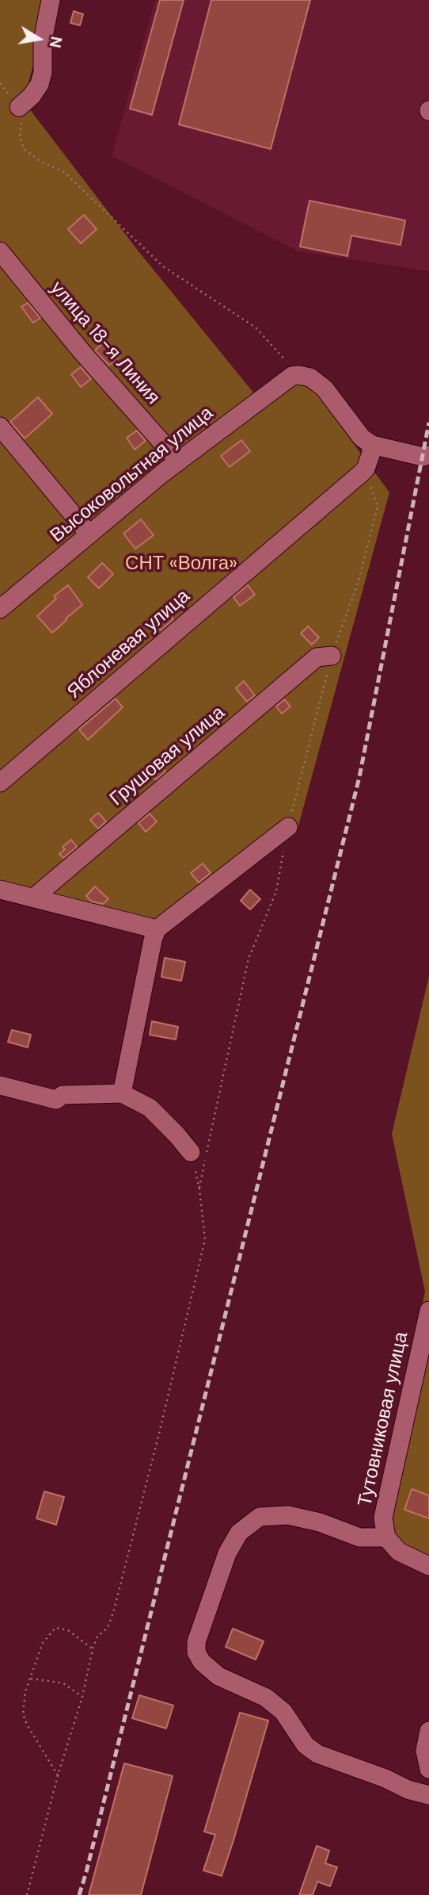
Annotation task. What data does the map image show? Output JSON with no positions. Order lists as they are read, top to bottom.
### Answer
{
  "streets": {
    "street": [
      "улица 18-я Линия",
      "Высоковольтная улица",
      "Яблоневая улица",
      "Грушовая улица",
      "Тутовниковая улица"
    ]
  },
  "crossings": [
    ["улица 18-я Линия", "Высоковольтная улица"]
  ],
  "parks": ["СНТ «Волга»"],
  "north": "right"
}
